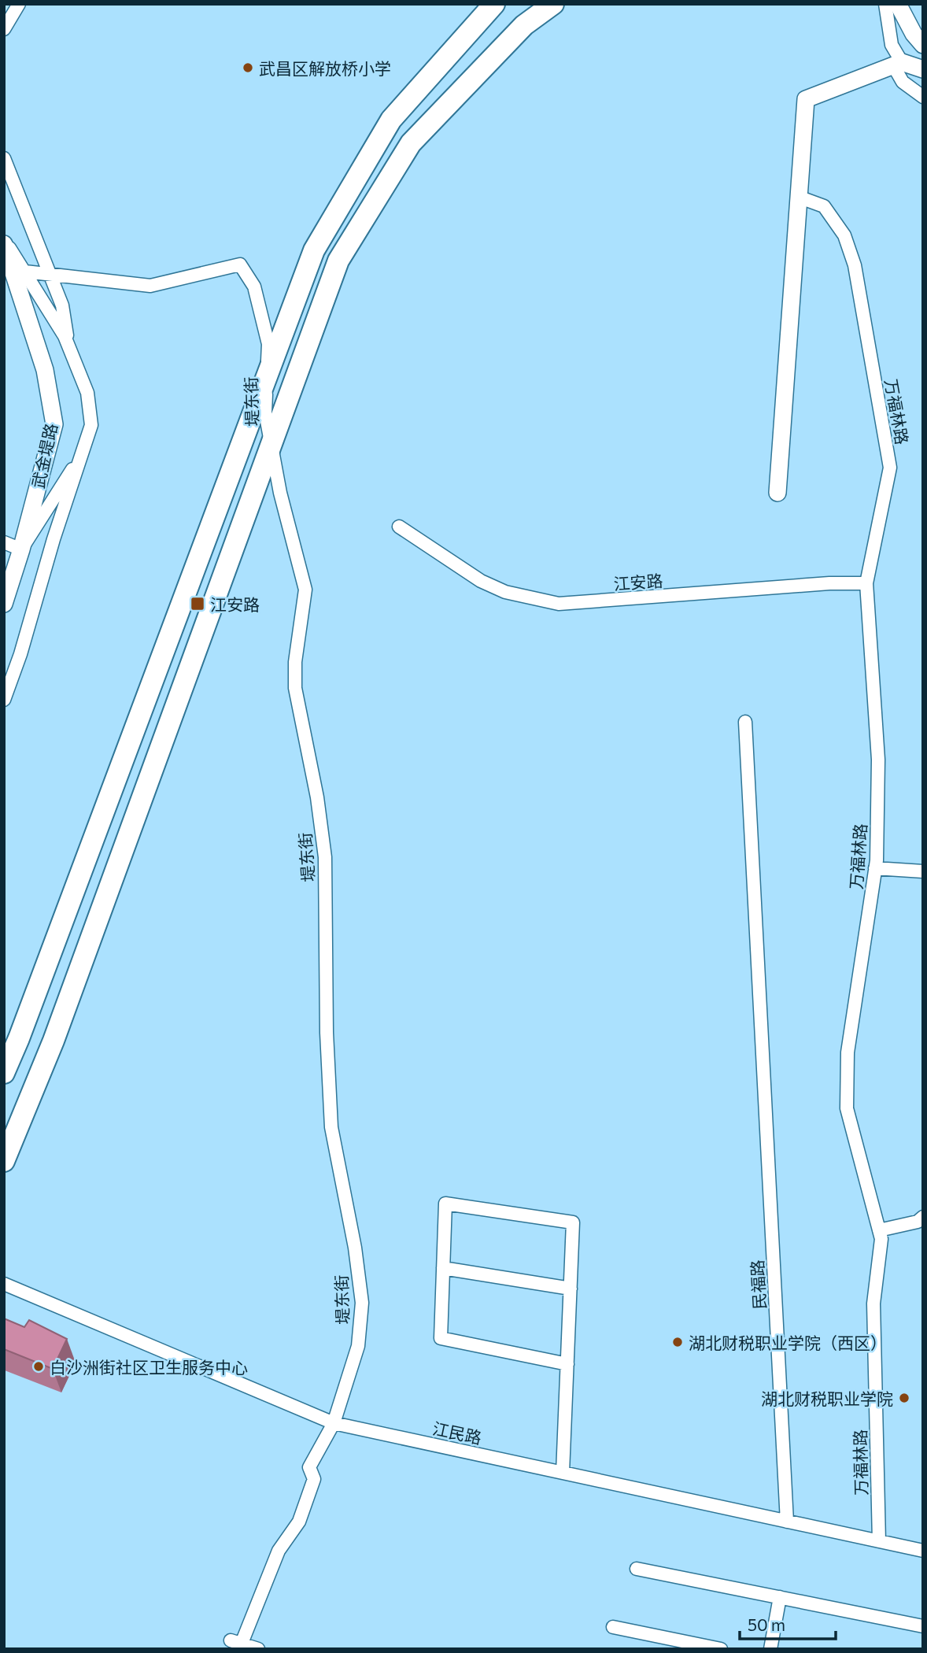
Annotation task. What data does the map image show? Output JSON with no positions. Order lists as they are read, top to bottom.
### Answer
{
  "streets": {
    "street": [
      "堤东街",
      "万福林路",
      "武金堤路",
      "江安路",
      "民福路",
      "江民路"
    ]
  },
  "crossings": [
    ["堤东街", "江民路"],
    ["万福林路", "江安路"],
    ["万福林路", "江民路"],
    ["民福路", "江民路"]
  ],
  "places": {
    "other": [
      "武昌区解放桥小学",
      "湖北财税职业学院（西区）",
      "白沙洲街社区卫生服务中心",
      "湖北财税职业学院"
    ],
    "transit": ["江安路"]
  },
  "scale_bar": "50 m"
}
